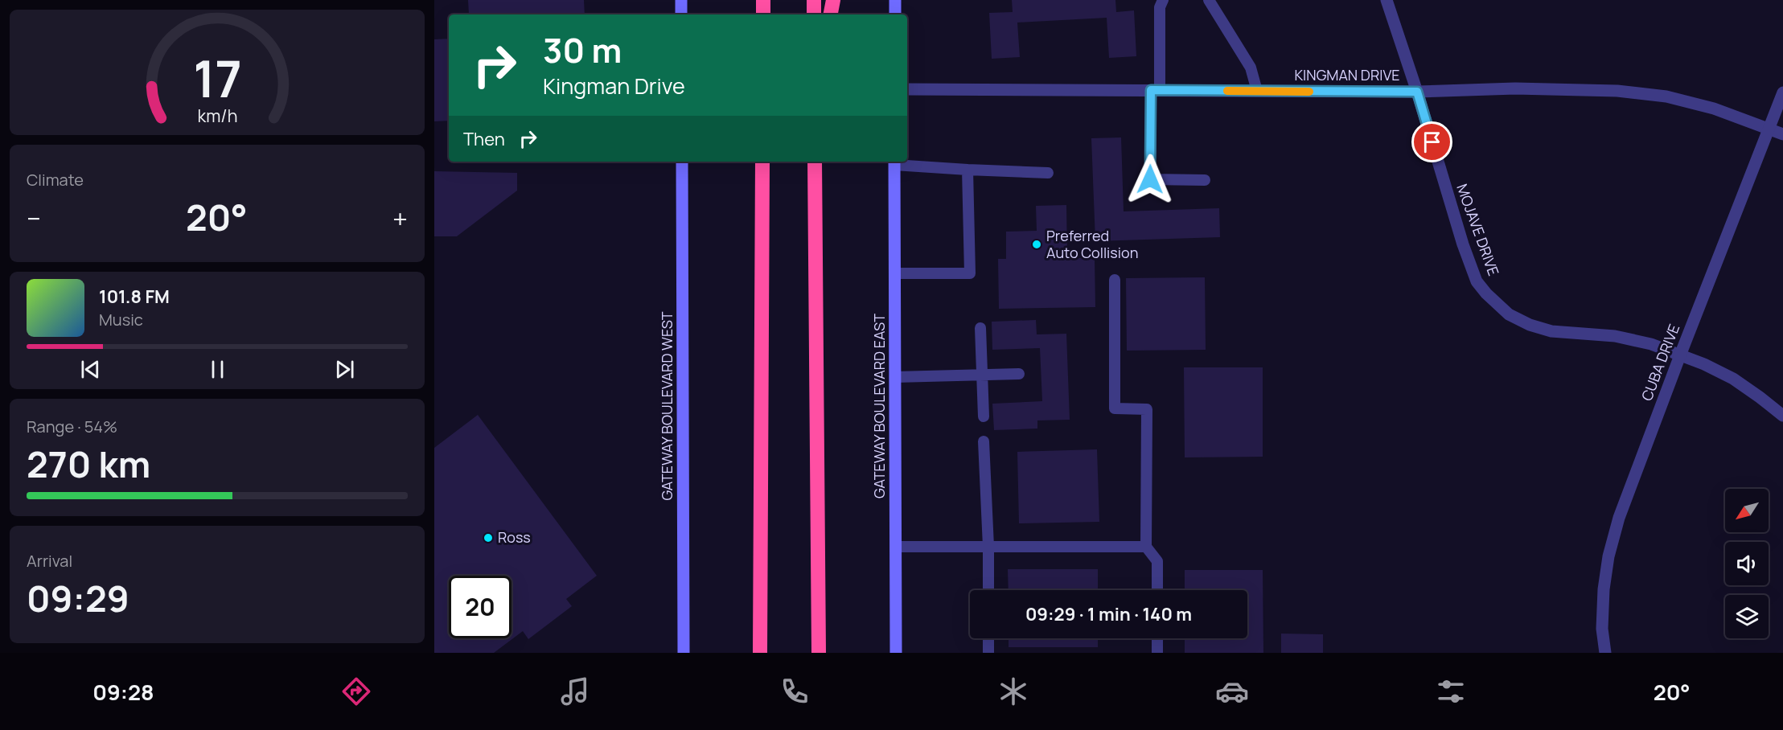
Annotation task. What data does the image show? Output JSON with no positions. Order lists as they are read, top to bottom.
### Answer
{
  "streets": {
    "main road": ["GATEWAY BOULEVARD WEST", "GATEWAY BOULEVARD EAST"],
    "street": ["KINGMAN DRIVE", "MOJAVE DRIVE", "CUBA DRIVE"]
  },
  "crossings": [
    ["KINGMAN DRIVE", "MOJAVE DRIVE"],
    ["KINGMAN DRIVE", "CUBA DRIVE"],
    ["MOJAVE DRIVE", "CUBA DRIVE"]
  ],
  "places": ["Preferred Auto Collision", "Ross"],
  "north": "bottom left",
  "page": {
    "turn": ["30 m", "Kingman Drive"],
    "then": "Then",
    "tile": [
      "Climate",
      ["Range · 54%", "270 km"],
      ["Arrival", "09:29"]
    ],
    "heat": ["−", "20°", "+"],
    "song": ["101.8 FM", "Music"],
    "limit": "20",
    "trip": "09:29 · 1 min · 140 m",
    "tabs": ["09:28", "20°"],
    "gauge": ["17", "km/h"]
  }
}
